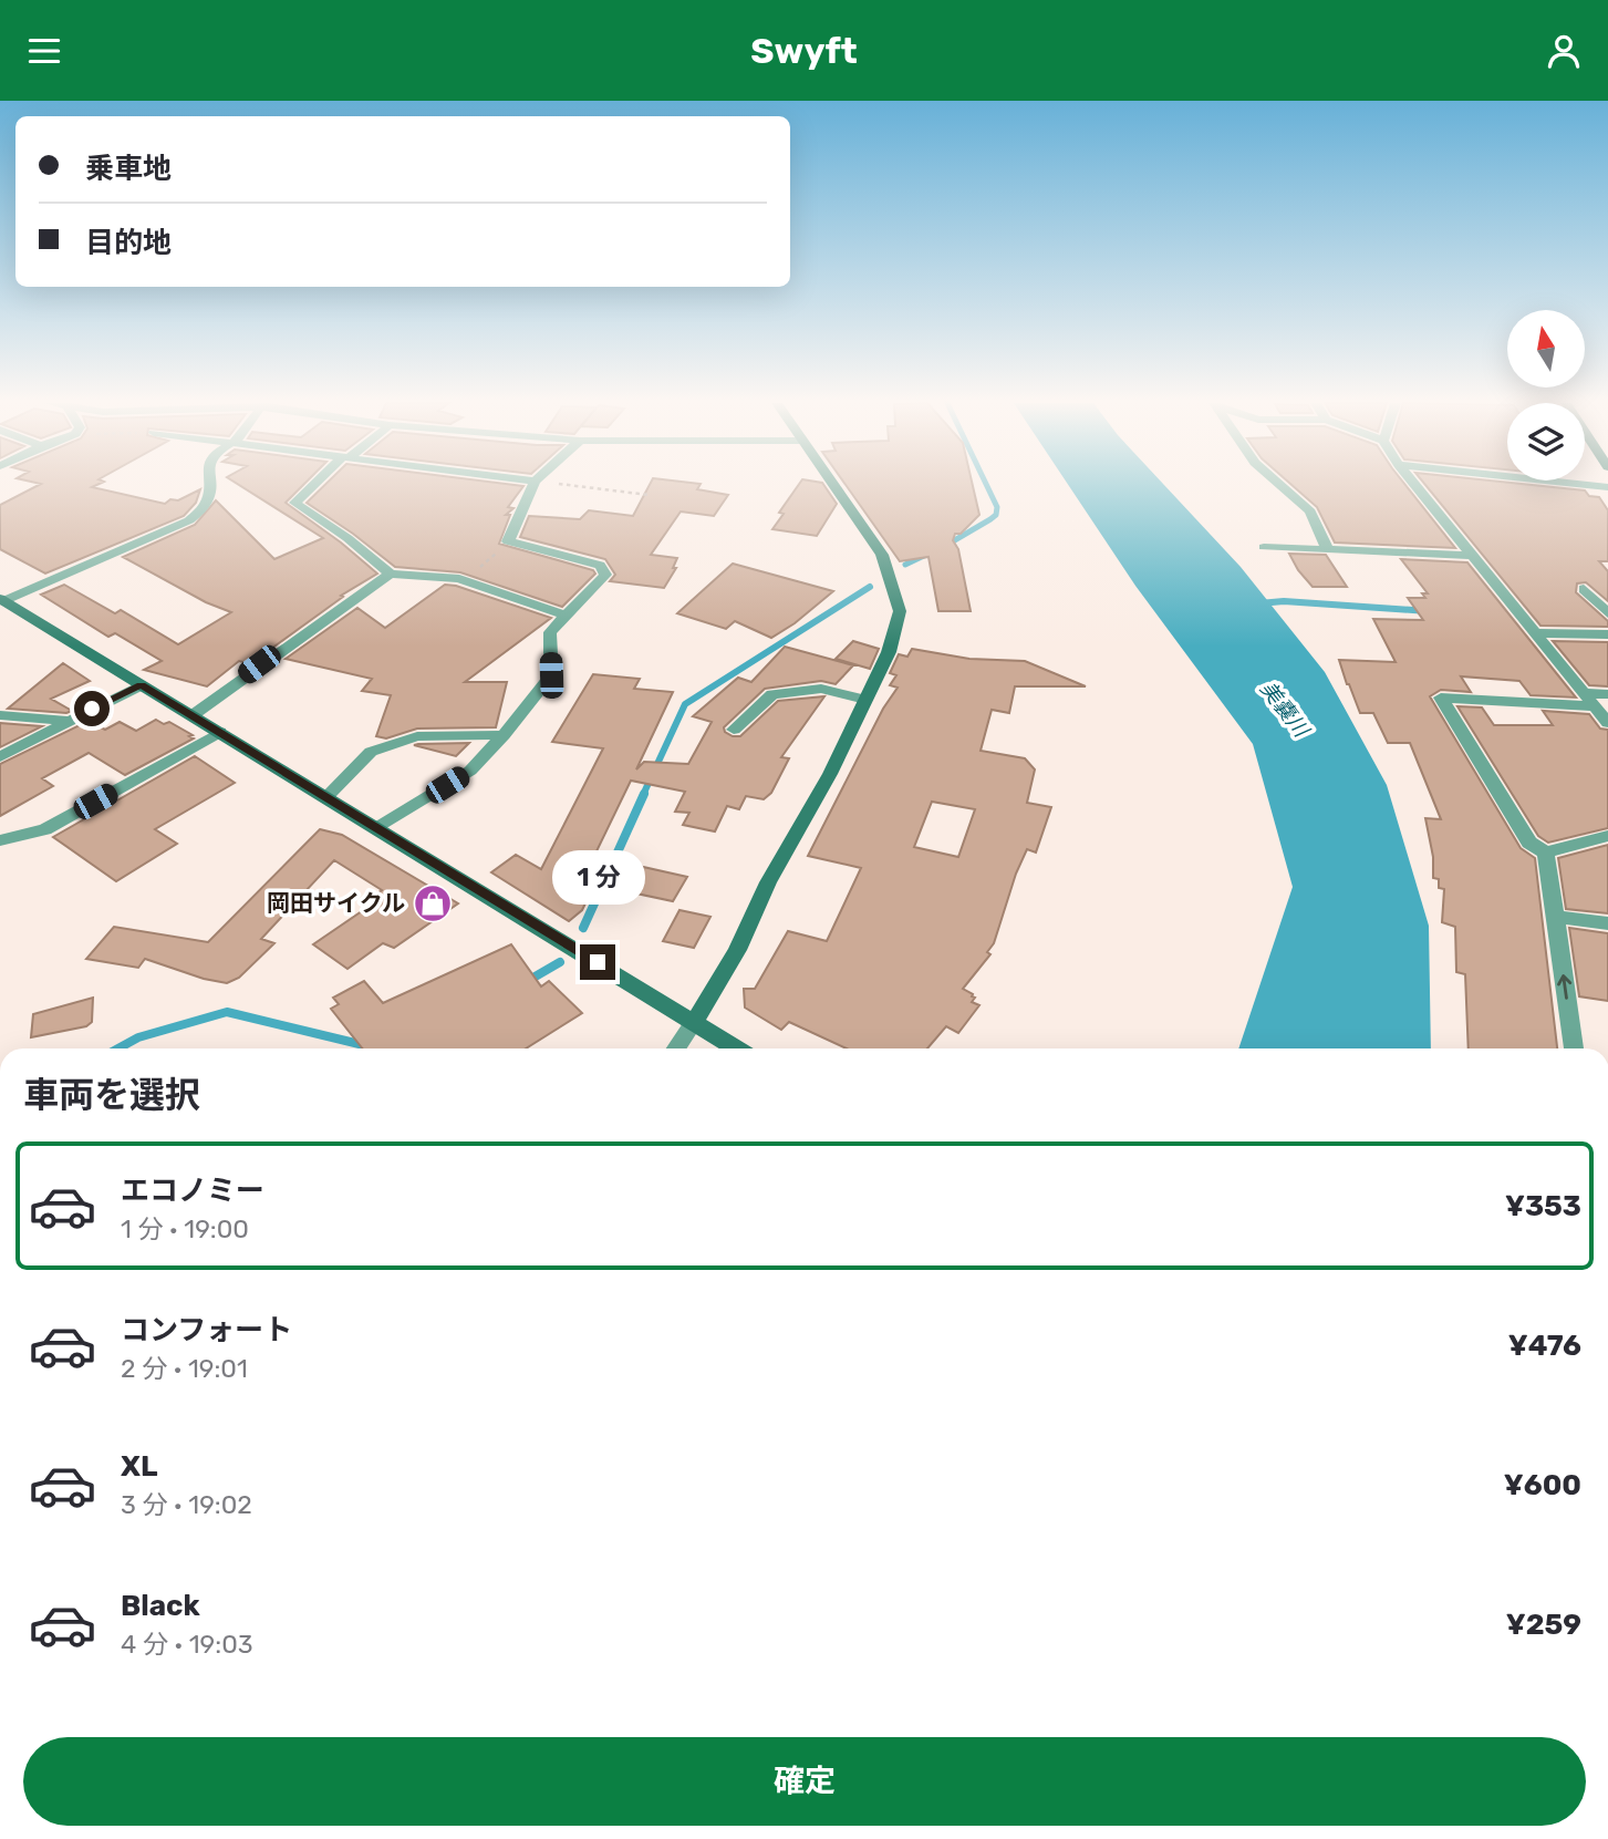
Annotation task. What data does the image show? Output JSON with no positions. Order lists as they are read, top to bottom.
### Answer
{
  "water": ["美嚢川"],
  "places": {
    "shop": ["岡田サイクル"]
  },
  "north": "top",
  "page": {
    "header": "Swyft",
    "banner": ["乗車地", "目的地"],
    "bubble": "1 分",
    "heading": "車両を選択",
    "list": [
      {
        "name": "エコノミー",
        "note": "1 分 · 19:00",
        "value": "¥353"
      },
      {
        "name": "コンフォート",
        "note": "2 分 · 19:01",
        "value": "¥476"
      },
      {
        "name": "XL",
        "note": "3 分 · 19:02",
        "value": "¥600"
      },
      {
        "name": "Black",
        "note": "4 分 · 19:03",
        "value": "¥259"
      }
    ],
    "buttons": "確定"
  }
}
